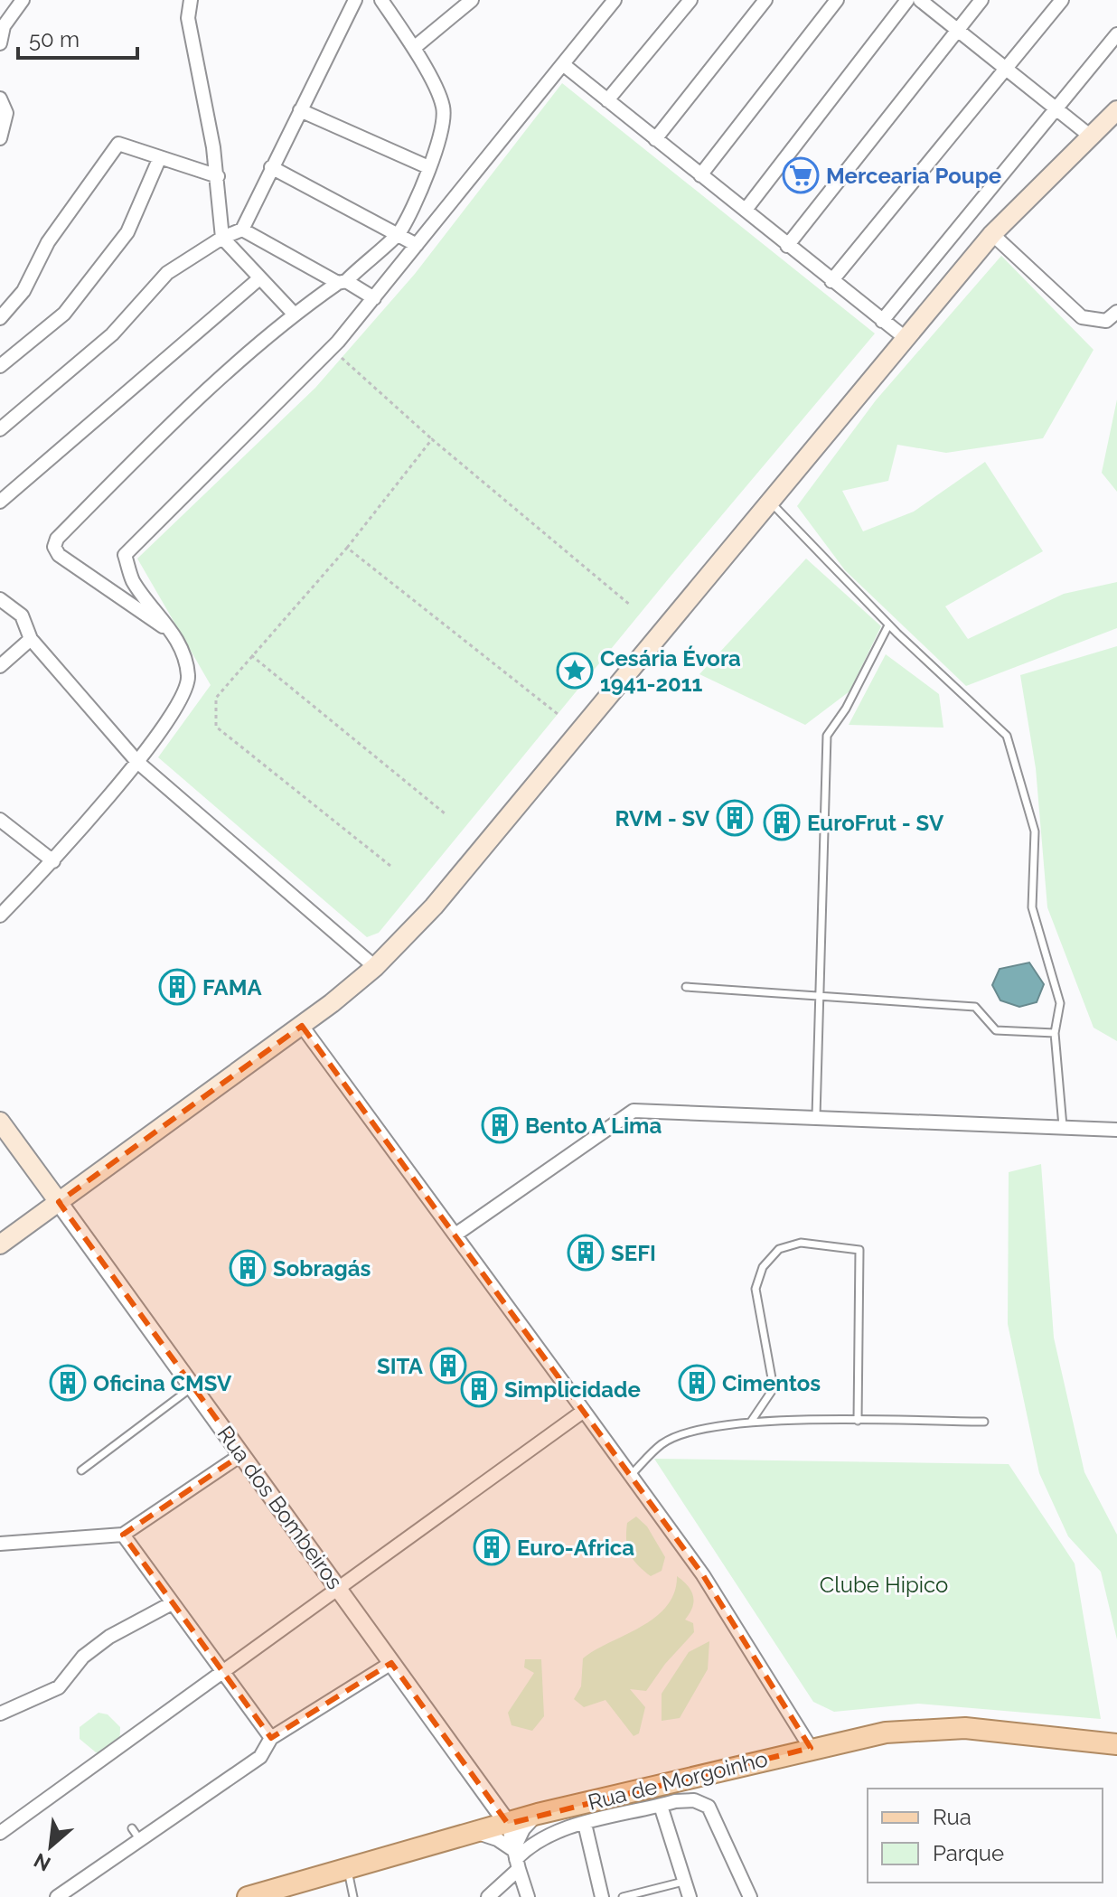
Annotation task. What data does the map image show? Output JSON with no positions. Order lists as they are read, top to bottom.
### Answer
{
  "streets": {
    "main road": ["Rua dos Bombeiros", "Rua de Morgoinho"]
  },
  "crossings": [
    ["Rua dos Bombeiros", "Rua de Morgoinho"]
  ],
  "parks": ["Clube Hipico"],
  "places": {
    "supermarket": ["Mercearia Poupe"],
    "place": ["Cesária Évora 1941-2011"],
    "building": [
      "RVM - SV",
      "EuroFrut - SV",
      "FAMA",
      "Bento A Lima",
      "SEFI",
      "Sobragás",
      "SITA",
      "Oficina CMSV",
      "Cimentos",
      "Simplicidade",
      "Euro-Africa"
    ]
  },
  "legend": ["Rua", "Parque"],
  "scale_bar": "50 m",
  "north": "bottom left"
}
